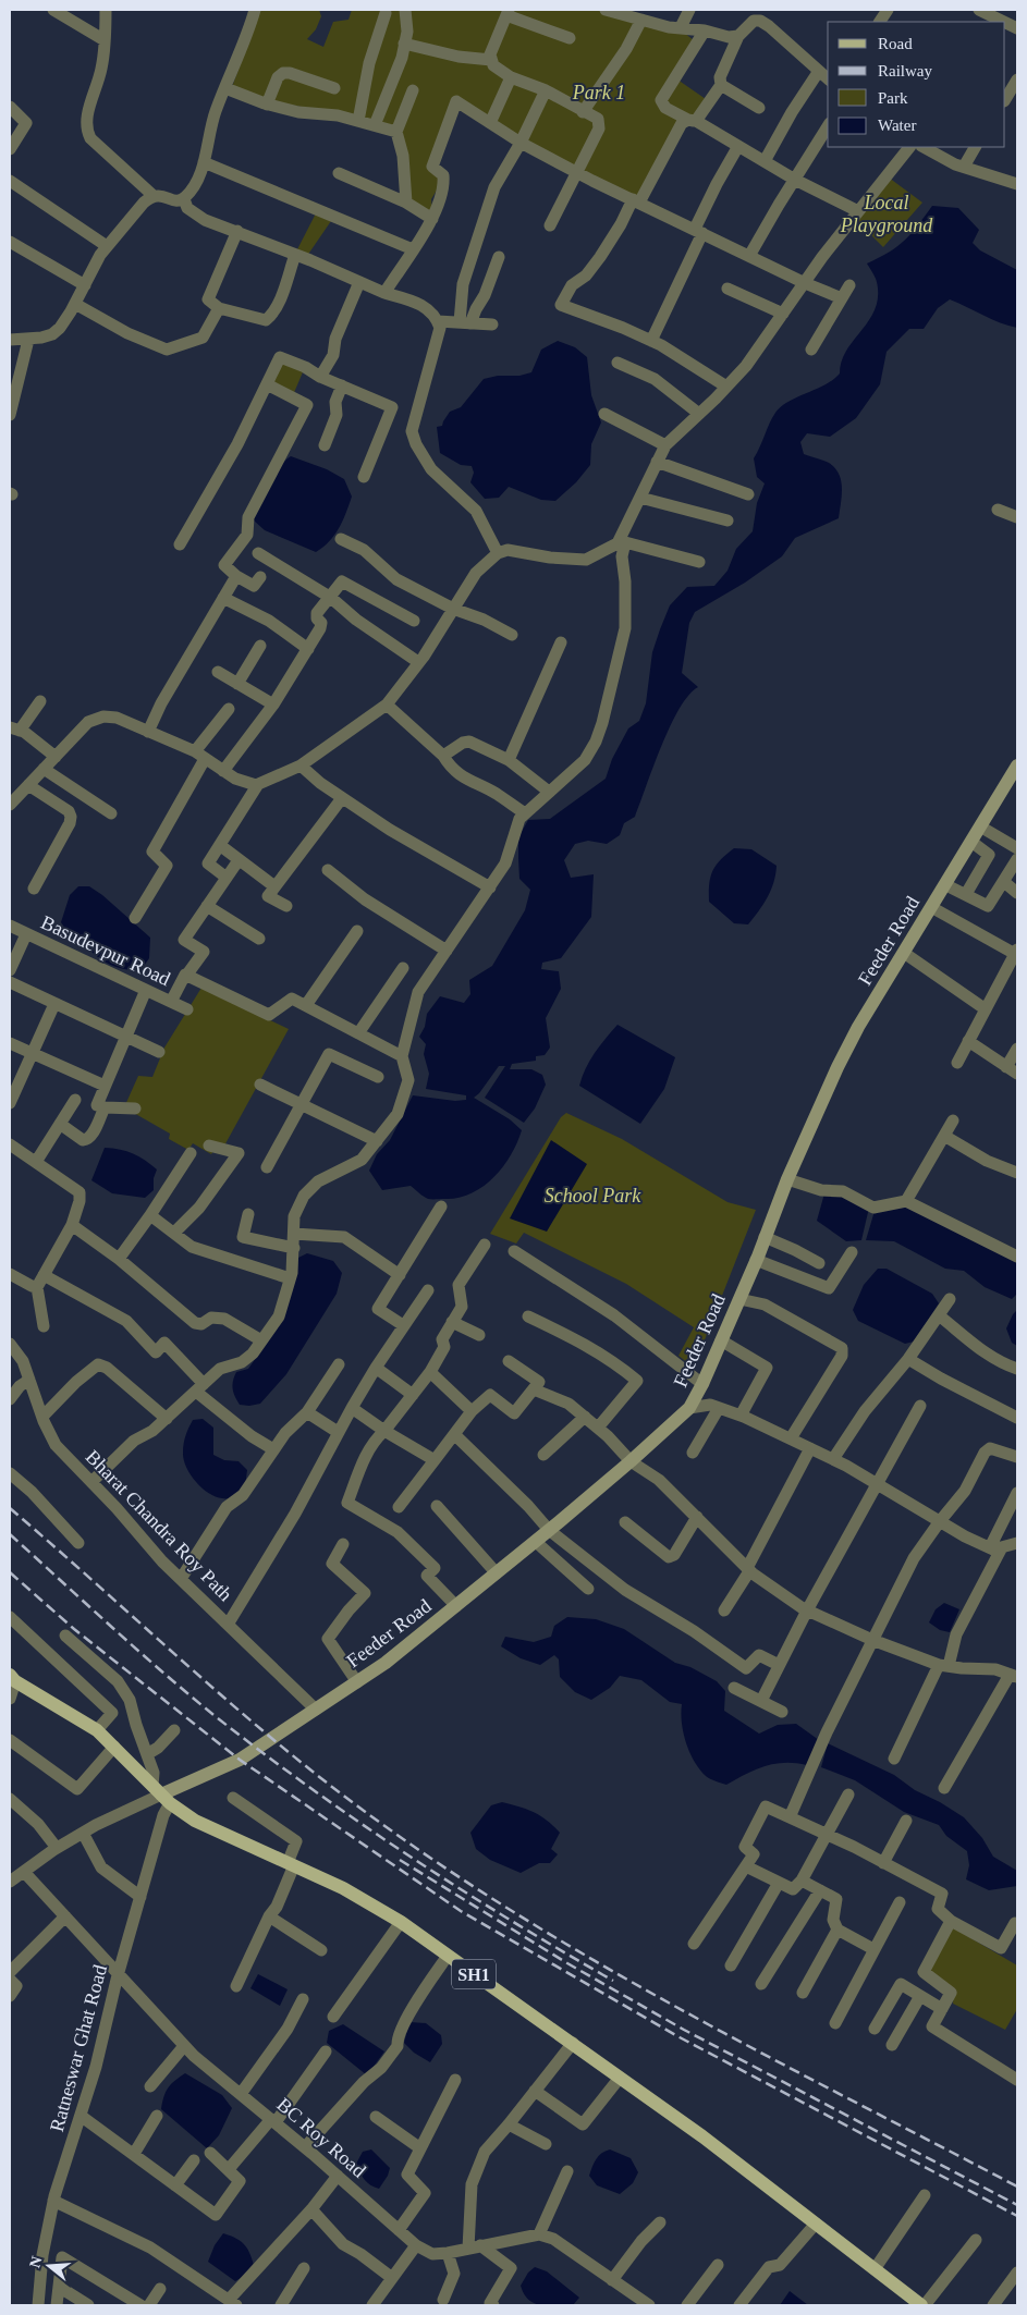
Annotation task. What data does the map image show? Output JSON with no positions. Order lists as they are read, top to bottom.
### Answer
{
  "streets": {
    "main road": ["SH1"],
    "street": [
      "Feeder Road",
      "Basudevpur Road",
      "Bharat Chandra Roy Path",
      "Ratneswar Ghat Road",
      "BC Roy Road"
    ]
  },
  "crossings": [
    ["Feeder Road", "Bharat Chandra Roy Path"],
    ["Feeder Road", "SH1"],
    ["Feeder Road", "Ratneswar Ghat Road"],
    ["SH1", "Ratneswar Ghat Road"],
    ["Ratneswar Ghat Road", "BC Roy Road"]
  ],
  "parks": ["Park 1", "Local Playground", "School Park"],
  "legend": [
    "Road",
    "Railway",
    "Park",
    "Water"
  ],
  "north": "left"
}
